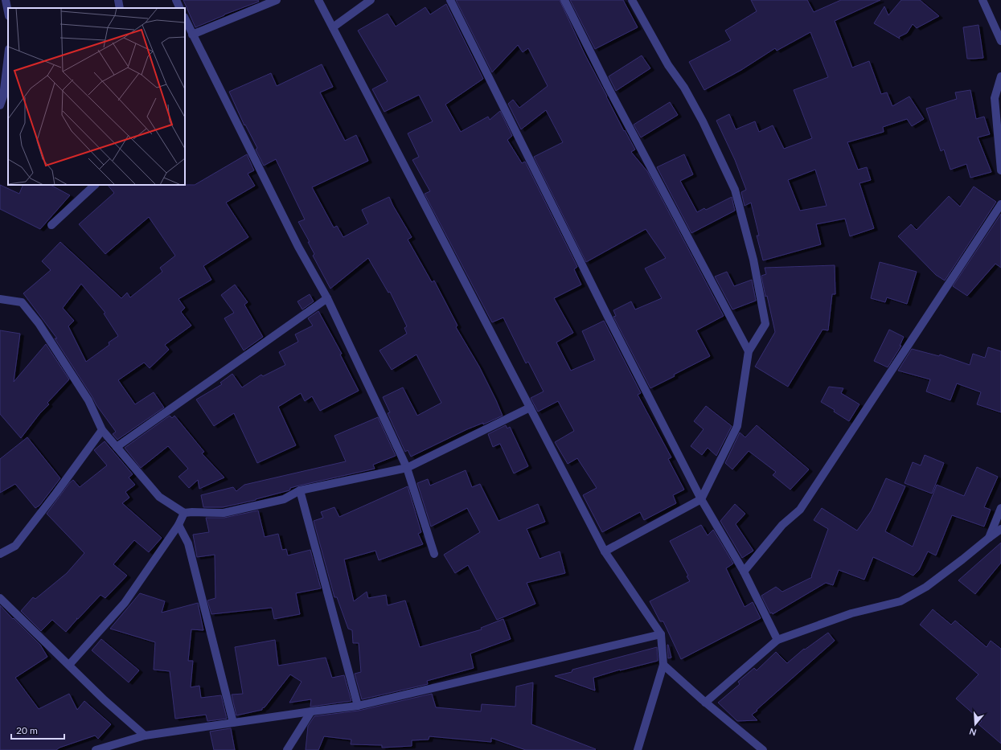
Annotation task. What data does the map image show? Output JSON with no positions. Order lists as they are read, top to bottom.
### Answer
{
  "scale_bar": "20 m",
  "north": "bottom"
}
